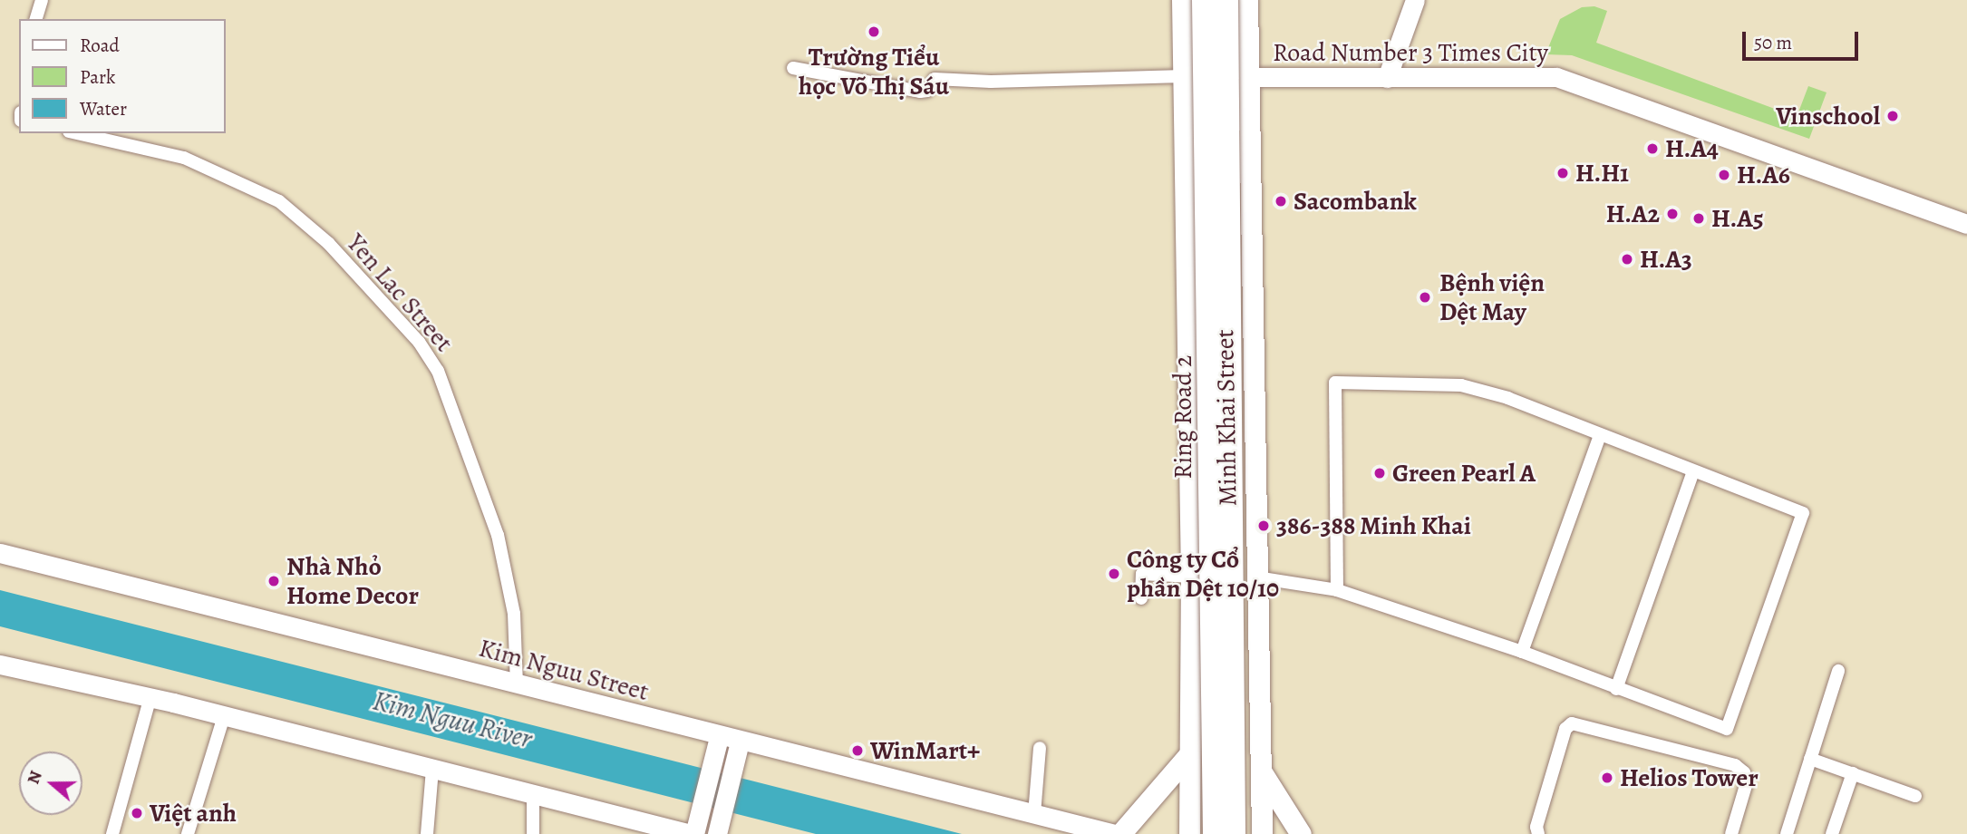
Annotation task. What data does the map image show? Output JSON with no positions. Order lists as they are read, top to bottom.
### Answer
{
  "streets": {
    "highway": ["Ring Road 2"],
    "main road": ["Road Number 3 Times City", "Minh Khai Street", "Kim Nguu Street"],
    "street": ["Yen Lac Street"]
  },
  "crossings": [
    ["Road Number 3 Times City", "Minh Khai Street"],
    ["Yen Lac Street", "Kim Nguu Street"]
  ],
  "water": ["Kim Nguu River"],
  "places": [
    "Trường Tiểu học Võ Thị Sáu",
    "Vinschool",
    "H.A4",
    "H.H1",
    "H.A6",
    "Sacombank",
    "H.A2",
    "H.A5",
    "H.A3",
    "Bệnh viện Dệt May",
    "Green Pearl A",
    "386-388 Minh Khai",
    "Công ty Cổ phần Dệt 10/10",
    "Nhà Nhỏ Home Decor",
    "WinMart+",
    "Helios Tower",
    "Việt anh"
  ],
  "legend": ["Road", "Park", "Water"],
  "scale_bar": "50 m",
  "north": "left"
}
